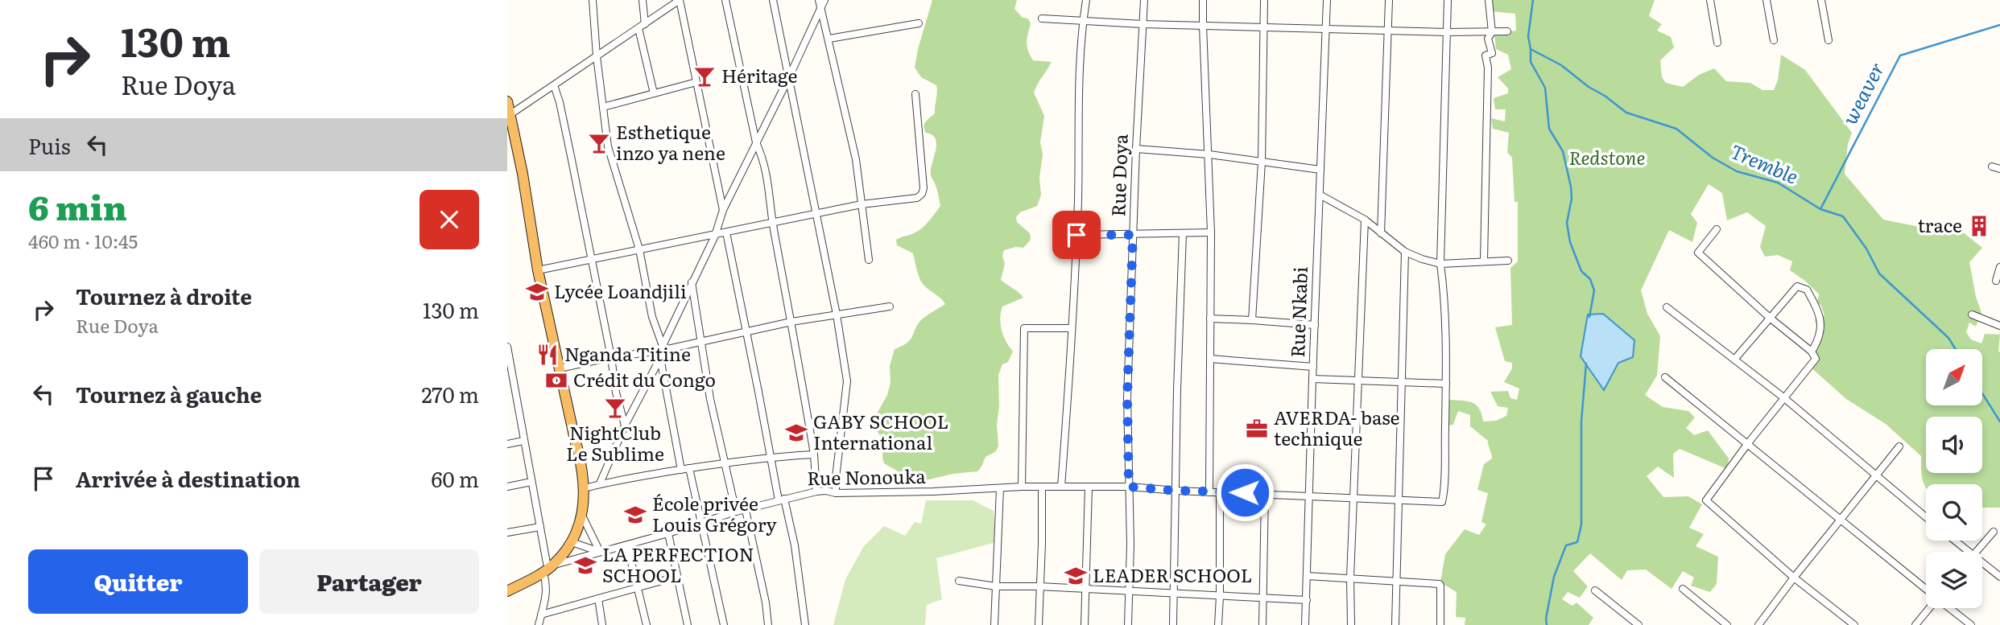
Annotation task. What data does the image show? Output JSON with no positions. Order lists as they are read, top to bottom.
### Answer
{
  "streets": {
    "street": ["Rue Doya", "Rue Nkabi", "Rue Nonouka"]
  },
  "crossings": [
    ["Rue Doya", "Rue Nonouka"],
    ["Rue Nkabi", "Rue Nonouka"]
  ],
  "water": ["weaver", "Tremble"],
  "parks": ["Redstone"],
  "places": {
    "bar": ["Héritage", "Esthetique inzo ya nene", "NightClub Le Sublime"],
    "building": ["trace"],
    "school or university": [
      "Lycée Loandjili",
      "GABY SCHOOL International",
      "École privée Louis Grégory",
      "LA PERFECTION SCHOOL",
      "LEADER SCHOOL"
    ],
    "restaurant": ["Nganda Titine"],
    "bank": ["Crédit du Congo"],
    "office": ["AVERDA- base technique"]
  },
  "north": "top right",
  "page": {
    "turn": ["130 m", "Rue Doya"],
    "then": "Puis",
    "heading": ["6 min", "460 m · 10:45"],
    "list": [
      {
        "name": "Tournez à droite",
        "note": "Rue Doya",
        "value": "130 m"
      },
      {
        "name": "Tournez à gauche",
        "value": "270 m"
      },
      {
        "name": "Arrivée à destination",
        "value": "60 m"
      }
    ],
    "buttons": ["Quitter", "Partager"]
  }
}
